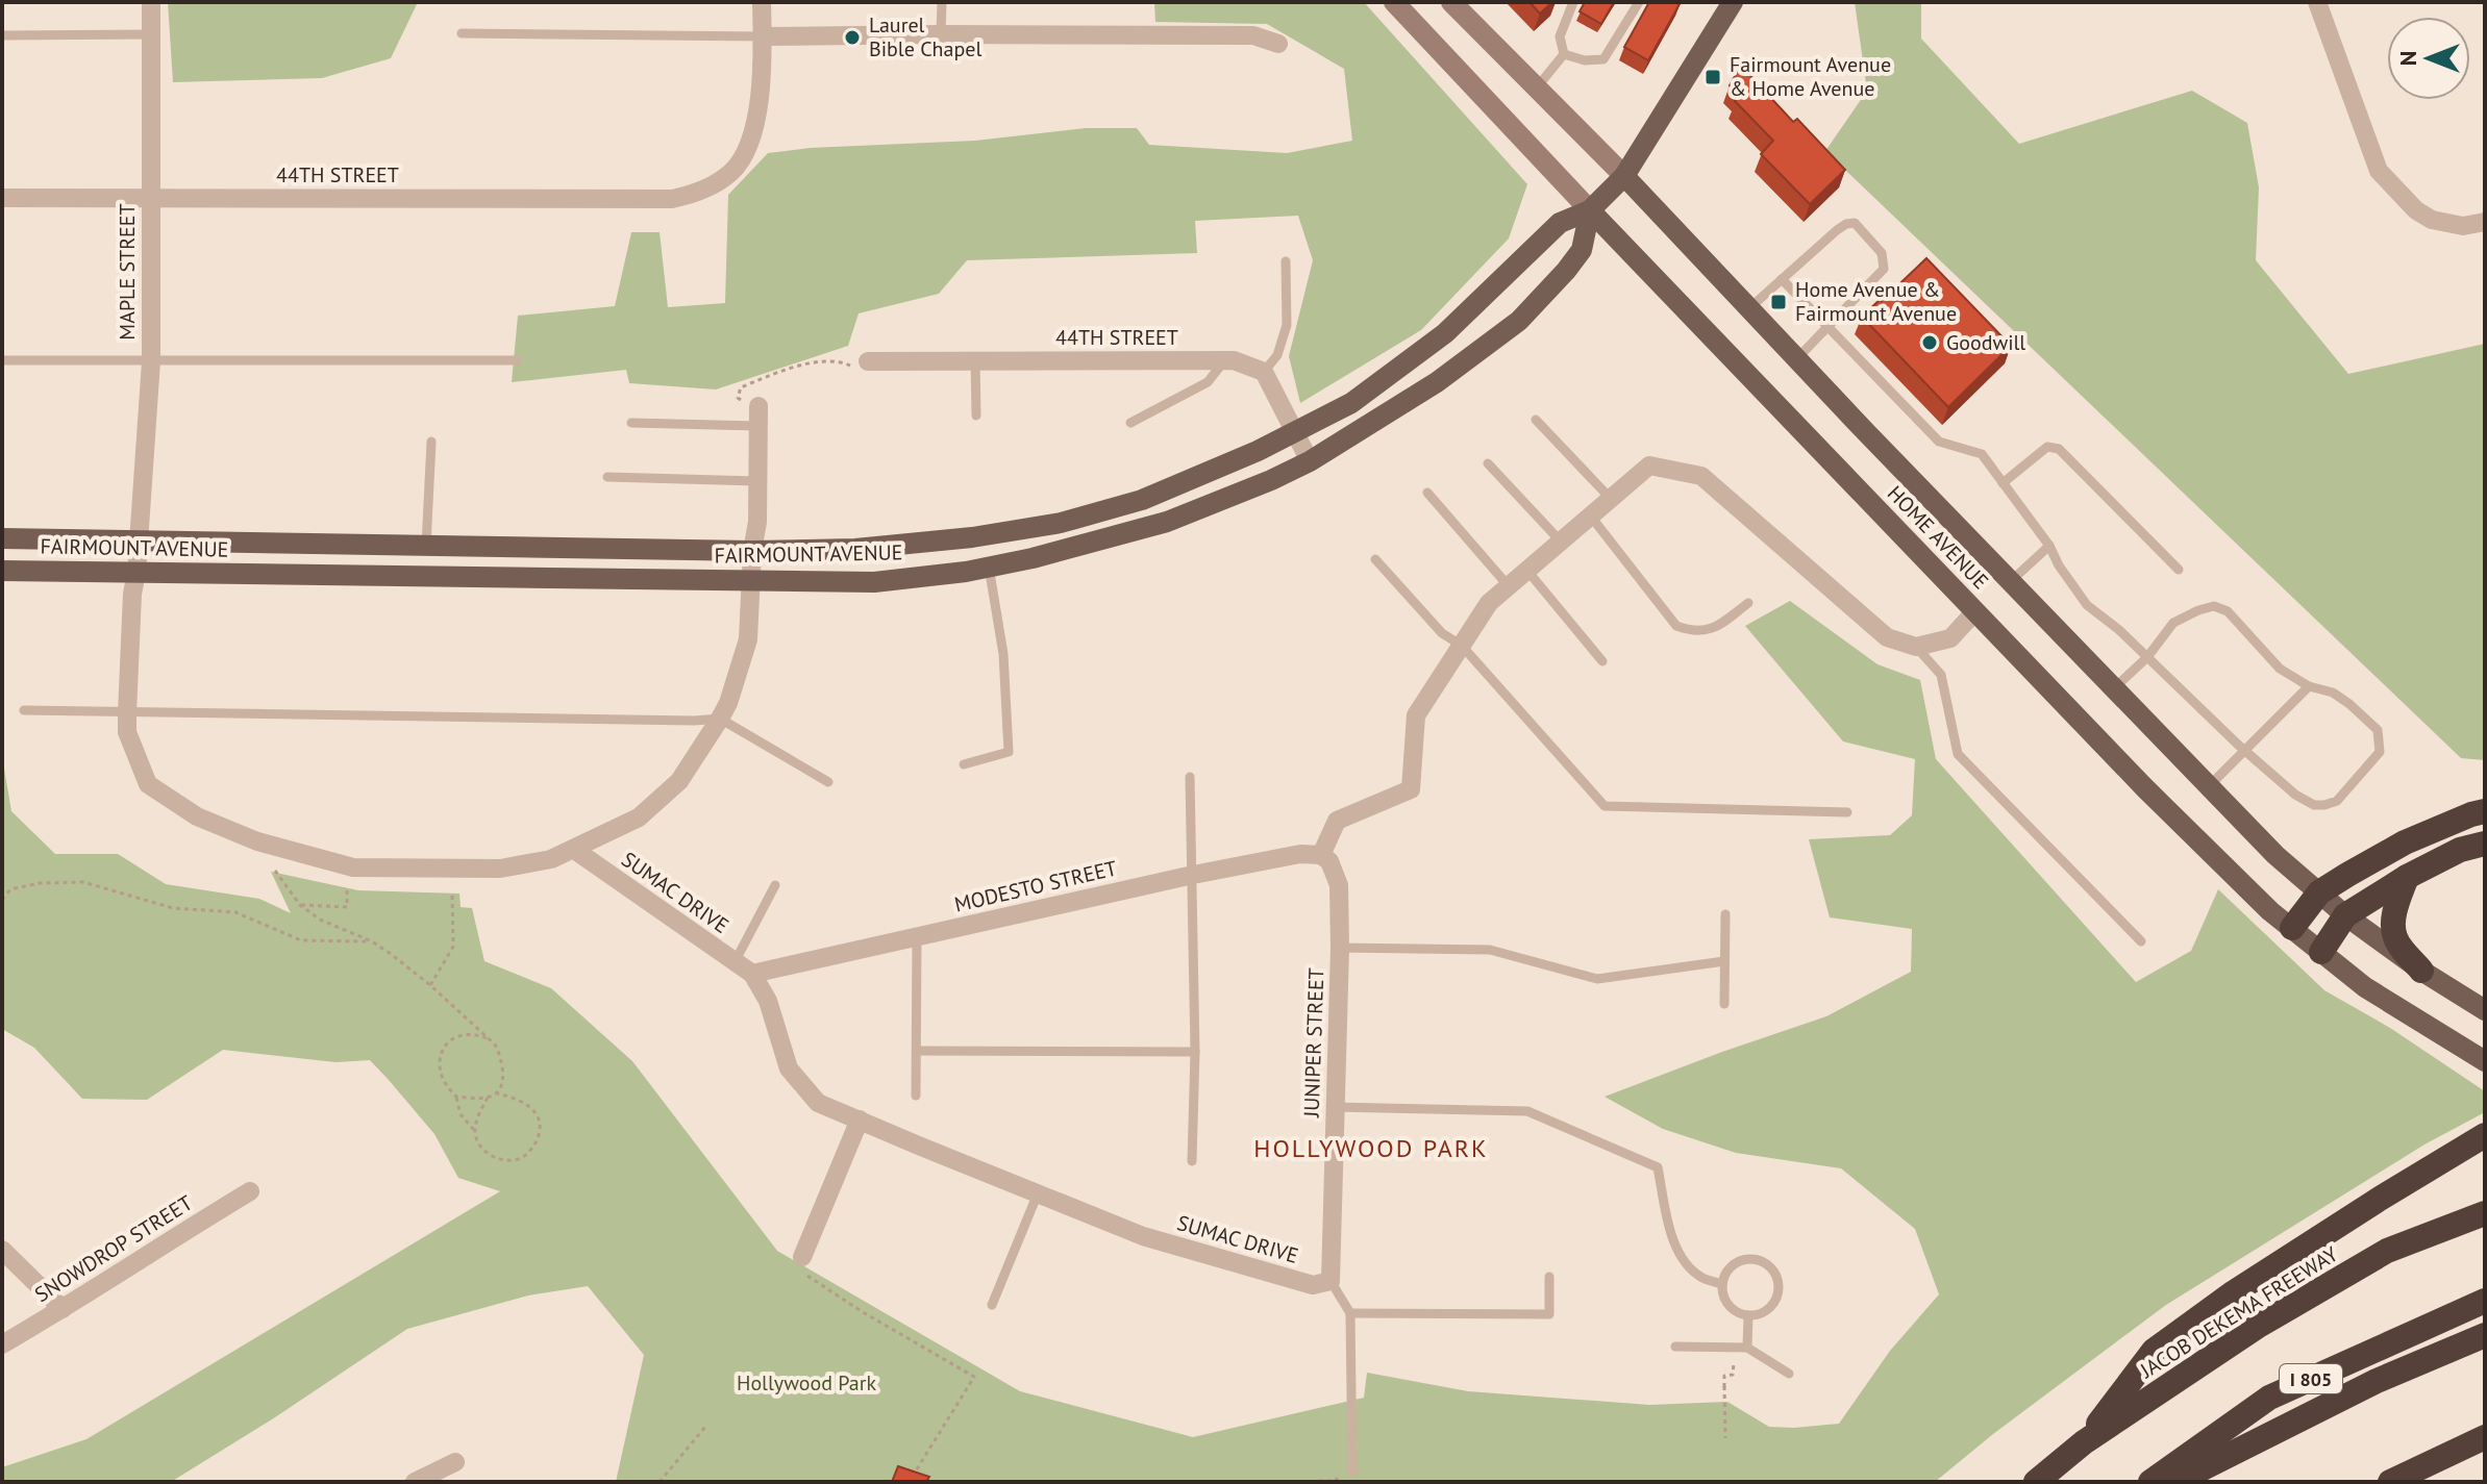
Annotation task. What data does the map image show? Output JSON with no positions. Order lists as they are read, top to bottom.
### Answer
{
  "streets": {
    "highway": ["JACOB DEKEMA FREEWAY", "I 805"],
    "main road": ["HOME AVENUE", "FAIRMOUNT AVENUE"],
    "street": [
      "44TH STREET",
      "MAPLE STREET",
      "MODESTO STREET",
      "SUMAC DRIVE",
      "JUNIPER STREET",
      "SNOWDROP STREET"
    ]
  },
  "crossings": [
    ["44TH STREET", "MAPLE STREET"],
    ["MAPLE STREET", "FAIRMOUNT AVENUE"],
    ["HOME AVENUE", "FAIRMOUNT AVENUE"],
    ["MODESTO STREET", "SUMAC DRIVE"],
    ["MODESTO STREET", "JUNIPER STREET"],
    ["SUMAC DRIVE", "JUNIPER STREET"]
  ],
  "districts": ["HOLLYWOOD PARK"],
  "parks": ["Hollywood Park"],
  "places": {
    "other": ["Laurel Bible Chapel", "Goodwill"],
    "transit": ["Fairmount Avenue & Home Avenue", "Home Avenue & Fairmount Avenue"]
  },
  "north": "left"
}
